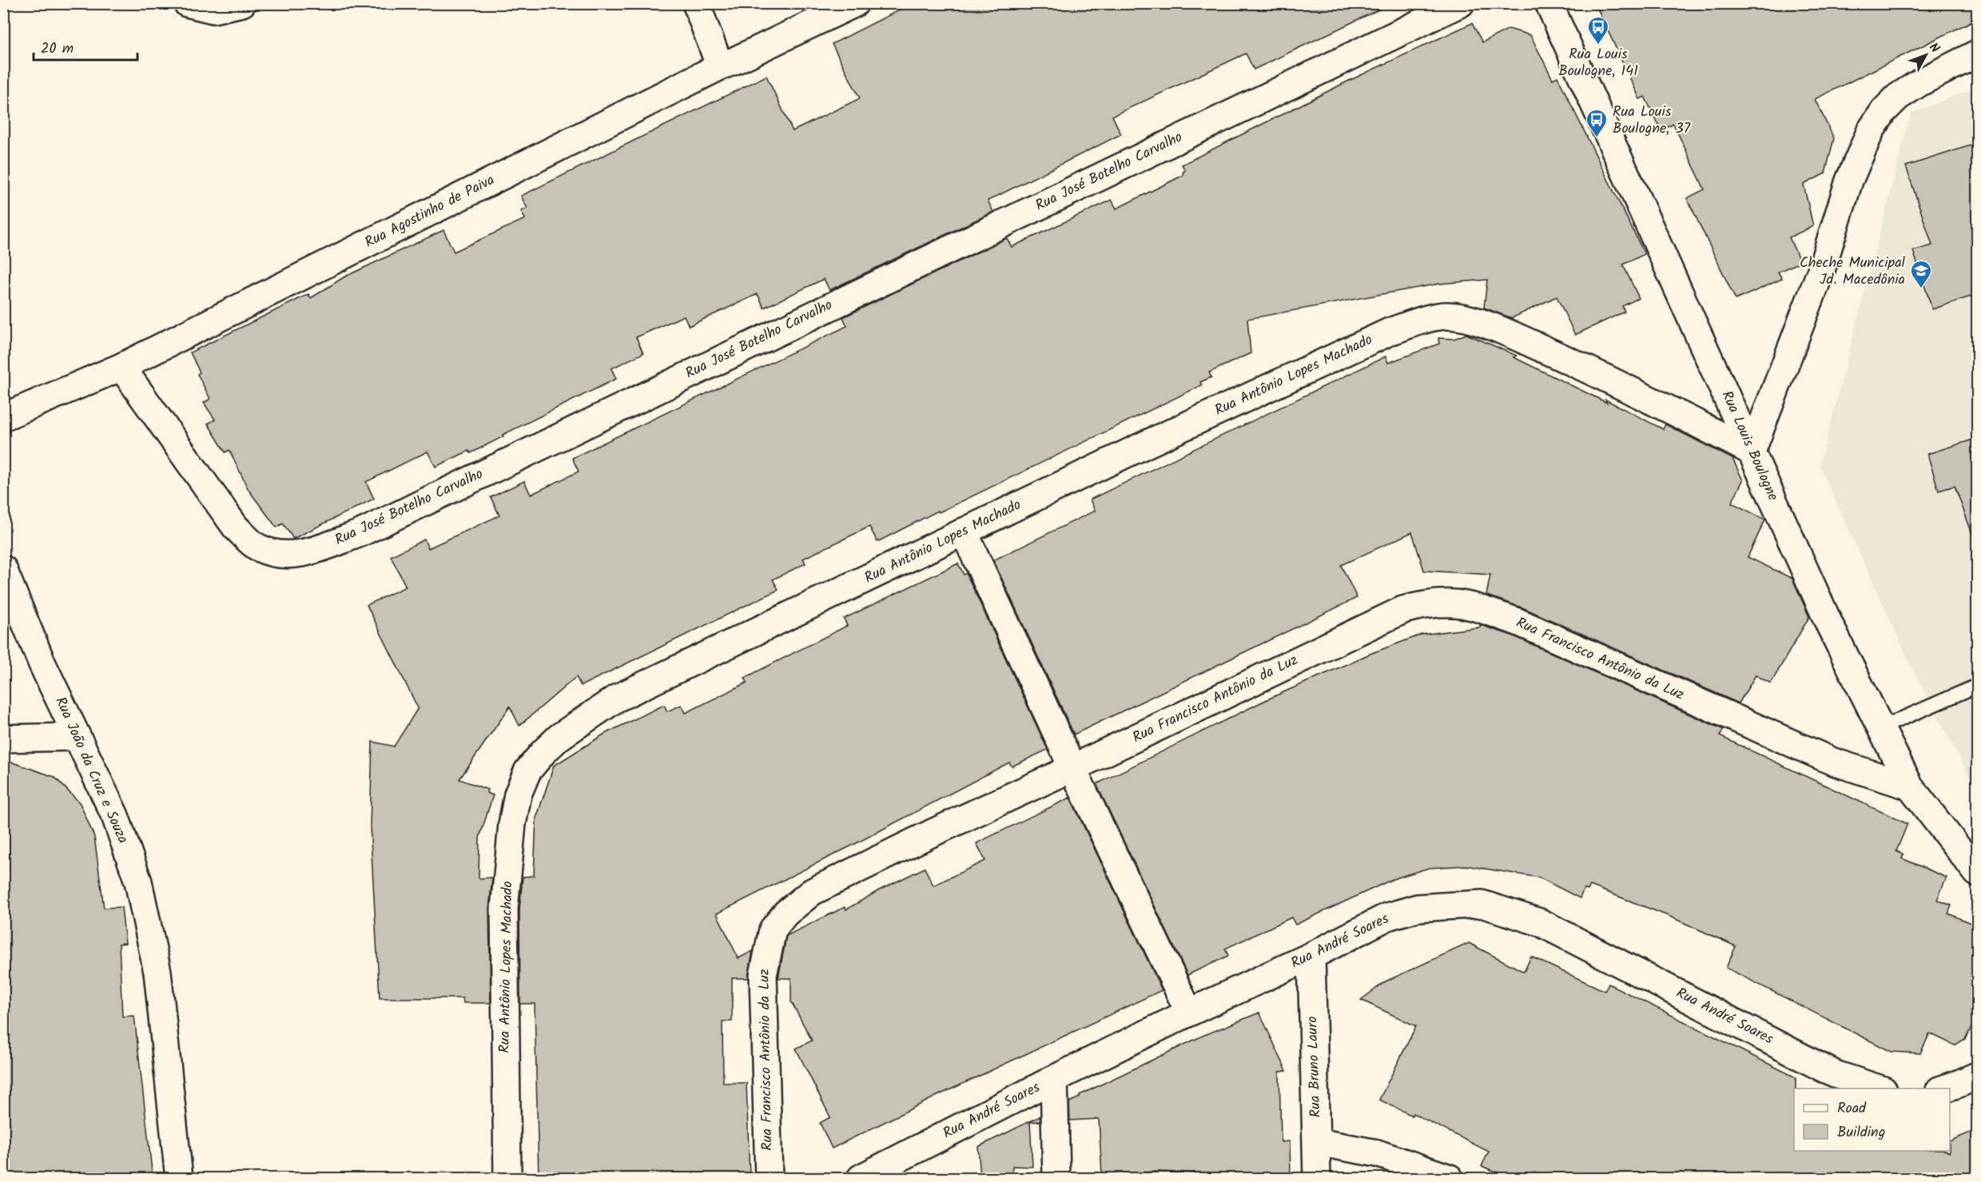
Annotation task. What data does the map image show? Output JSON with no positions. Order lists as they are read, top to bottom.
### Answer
{
  "streets": {
    "street": [
      "Rua José Botelho Carvalho",
      "Rua Agostinho de Paiva",
      "Rua Antônio Lopes Machado",
      "Rua Louis Boulogne",
      "Rua Francisco Antônio da Luz",
      "Rua João da Cruz e Souza",
      "Rua André Soares",
      "Rua Bruno Lauro"
    ]
  },
  "crossings": [
    ["Rua José Botelho Carvalho", "Rua Agostinho de Paiva"],
    ["Rua Antônio Lopes Machado", "Rua Louis Boulogne"],
    ["Rua Louis Boulogne", "Rua Francisco Antônio da Luz"],
    ["Rua André Soares", "Rua Bruno Lauro"]
  ],
  "places": {
    "bus stop": ["Rua Louis Boulogne, 141", "Rua Louis Boulogne, 37"],
    "school or university": ["Cheche Municipal Jd. Macedônia"]
  },
  "legend": ["Road", "Building"],
  "scale_bar": "20 m",
  "north": "top right"
}
